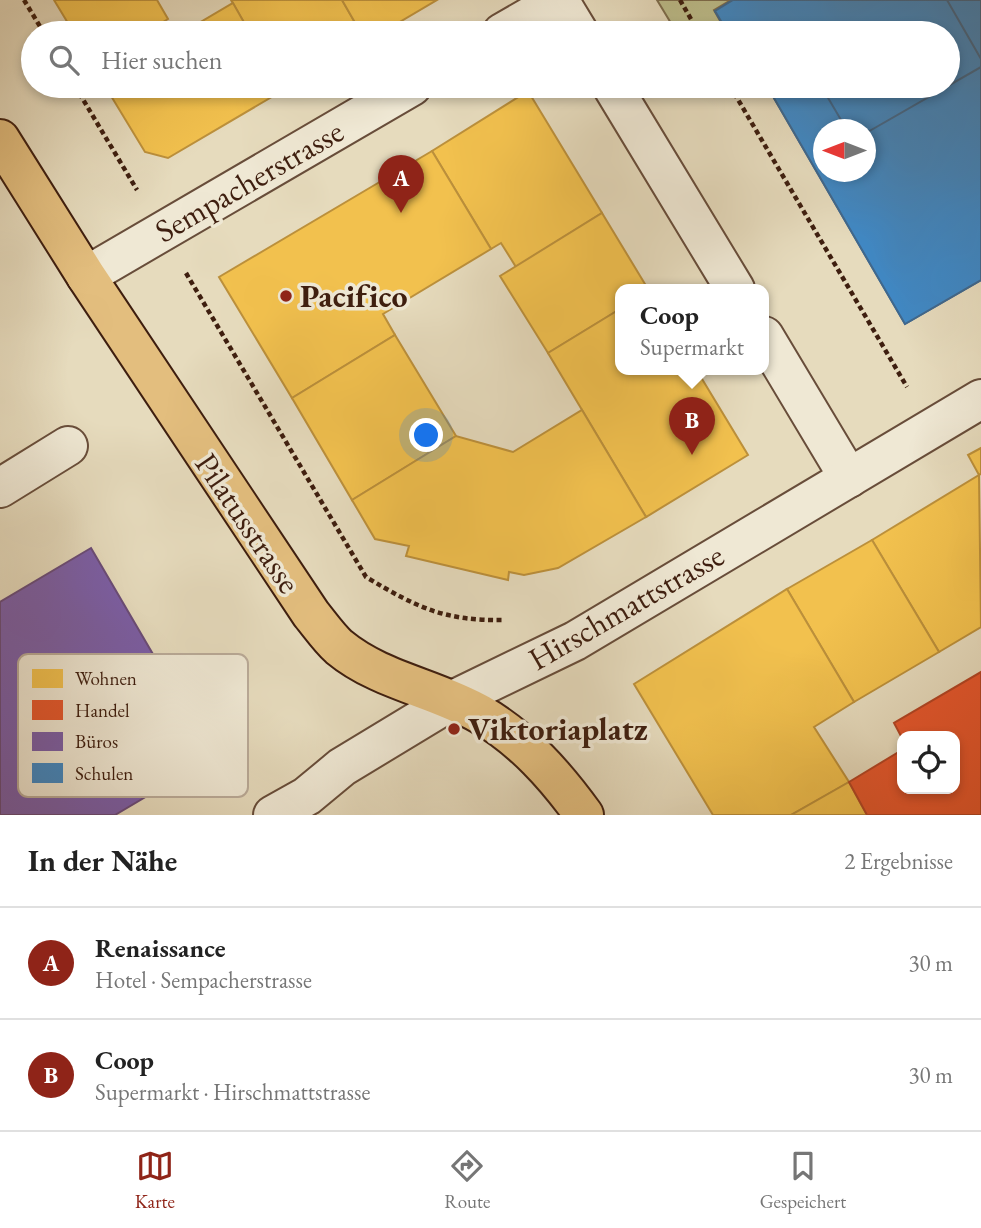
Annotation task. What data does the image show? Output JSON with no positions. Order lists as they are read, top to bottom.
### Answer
{
  "streets": {
    "main road": ["Pilatusstrasse"],
    "street": ["Sempacherstrasse", "Hirschmattstrasse"]
  },
  "crossings": [
    ["Sempacherstrasse", "Pilatusstrasse"],
    ["Pilatusstrasse", "Hirschmattstrasse"]
  ],
  "places": ["Pacifico", "Viktoriaplatz"],
  "legend": [
    "Wohnen",
    "Handel",
    "Büros",
    "Schulen"
  ],
  "north": "left",
  "page": {
    "search": "Hier suchen",
    "pins": ["A", "B"],
    "popup": ["Coop", "Supermarkt"],
    "heading": ["In der Nähe", "2 Ergebnisse"],
    "list": [
      {
        "mark": "A",
        "name": "Renaissance",
        "note": "Hotel · Sempacherstrasse",
        "value": "30 m"
      },
      {
        "mark": "B",
        "name": "Coop",
        "note": "Supermarkt · Hirschmattstrasse",
        "value": "30 m"
      }
    ],
    "nav": ["Karte", "Route", "Gespeichert"]
  }
}
